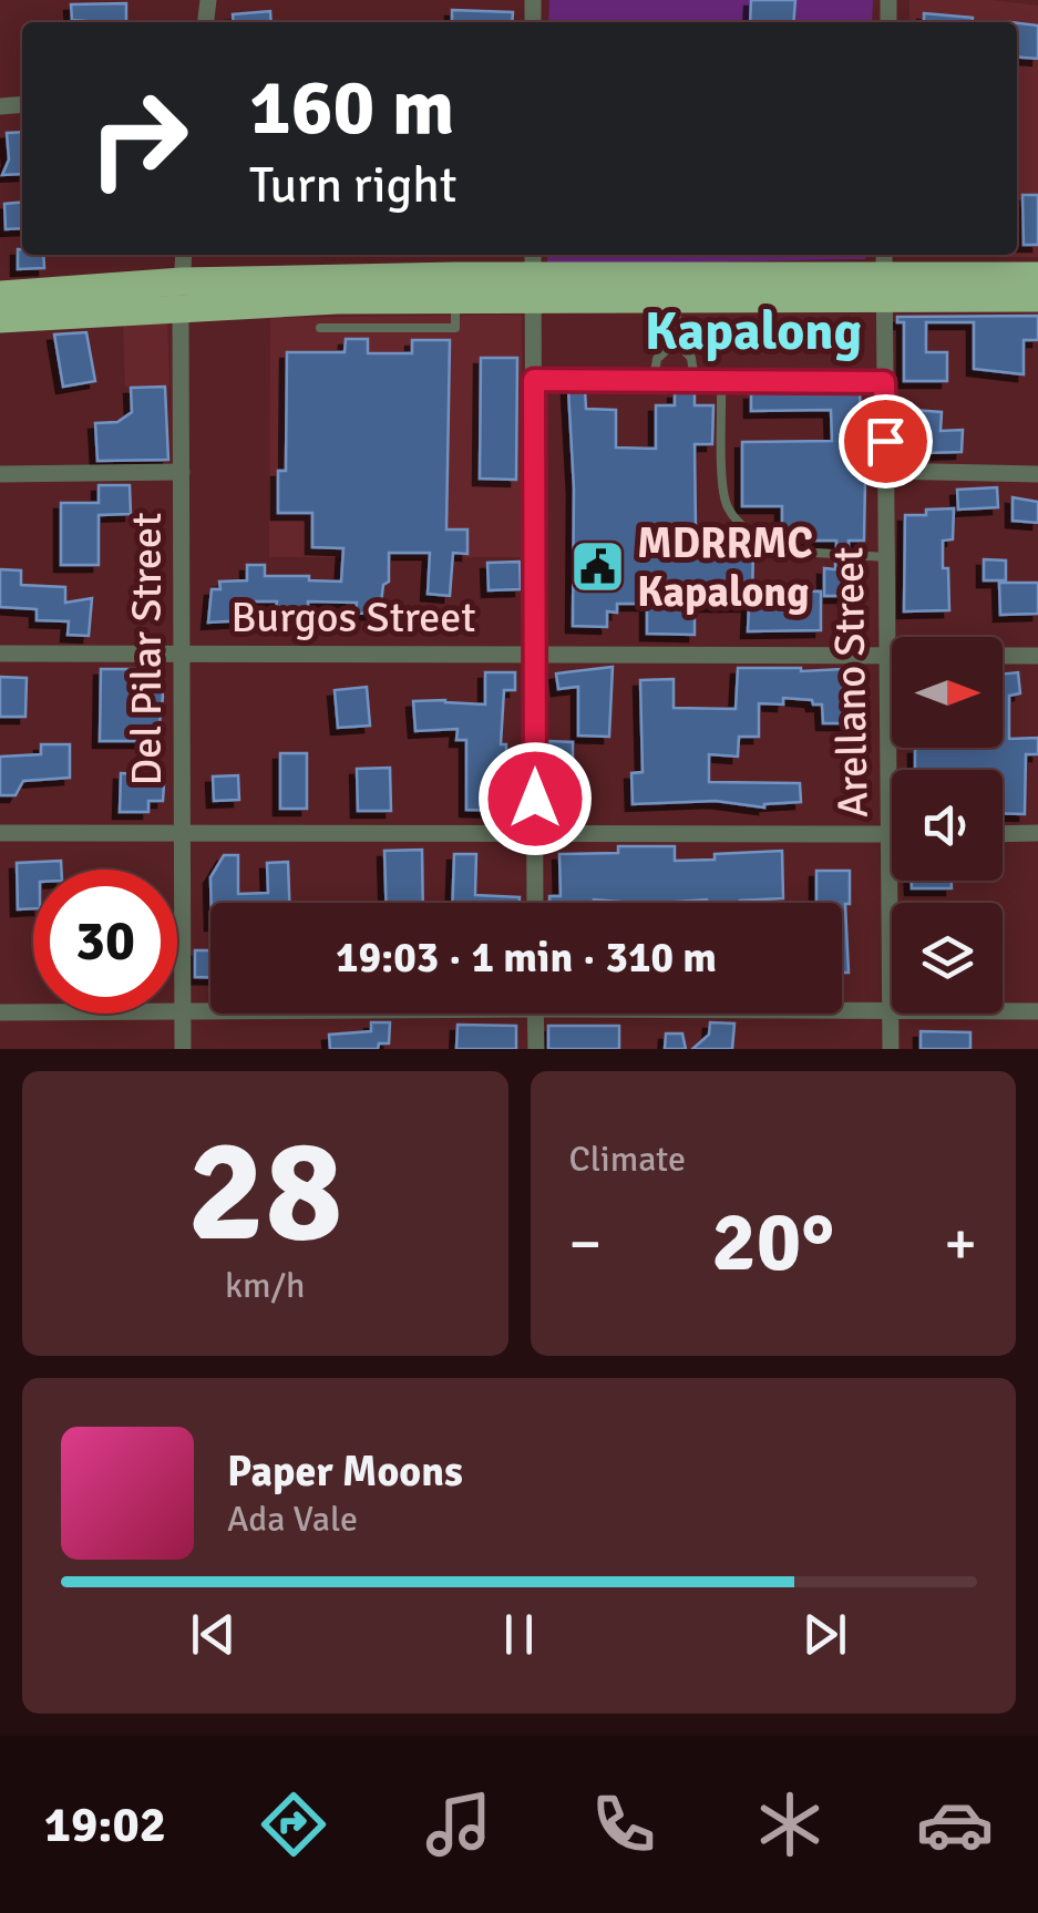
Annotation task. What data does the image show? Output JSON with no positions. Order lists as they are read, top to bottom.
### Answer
{
  "streets": {
    "street": ["Burgos Street", "Del Pilar Street", "Arellano Street"]
  },
  "crossings": [
    ["Burgos Street", "Del Pilar Street"],
    ["Burgos Street", "Arellano Street"]
  ],
  "districts": ["Kapalong"],
  "places": {
    "public building": ["MDRRMC Kapalong"]
  },
  "north": "right",
  "page": {
    "turn": ["160 m", "Turn right"],
    "limit": "30",
    "trip": "19:03 · 1 min · 310 m",
    "tile": [
      ["28", "km/h"],
      "Climate"
    ],
    "heat": ["−", "20°", "+"],
    "song": ["Paper Moons", "Ada Vale"],
    "tabs": "19:02"
  }
}
